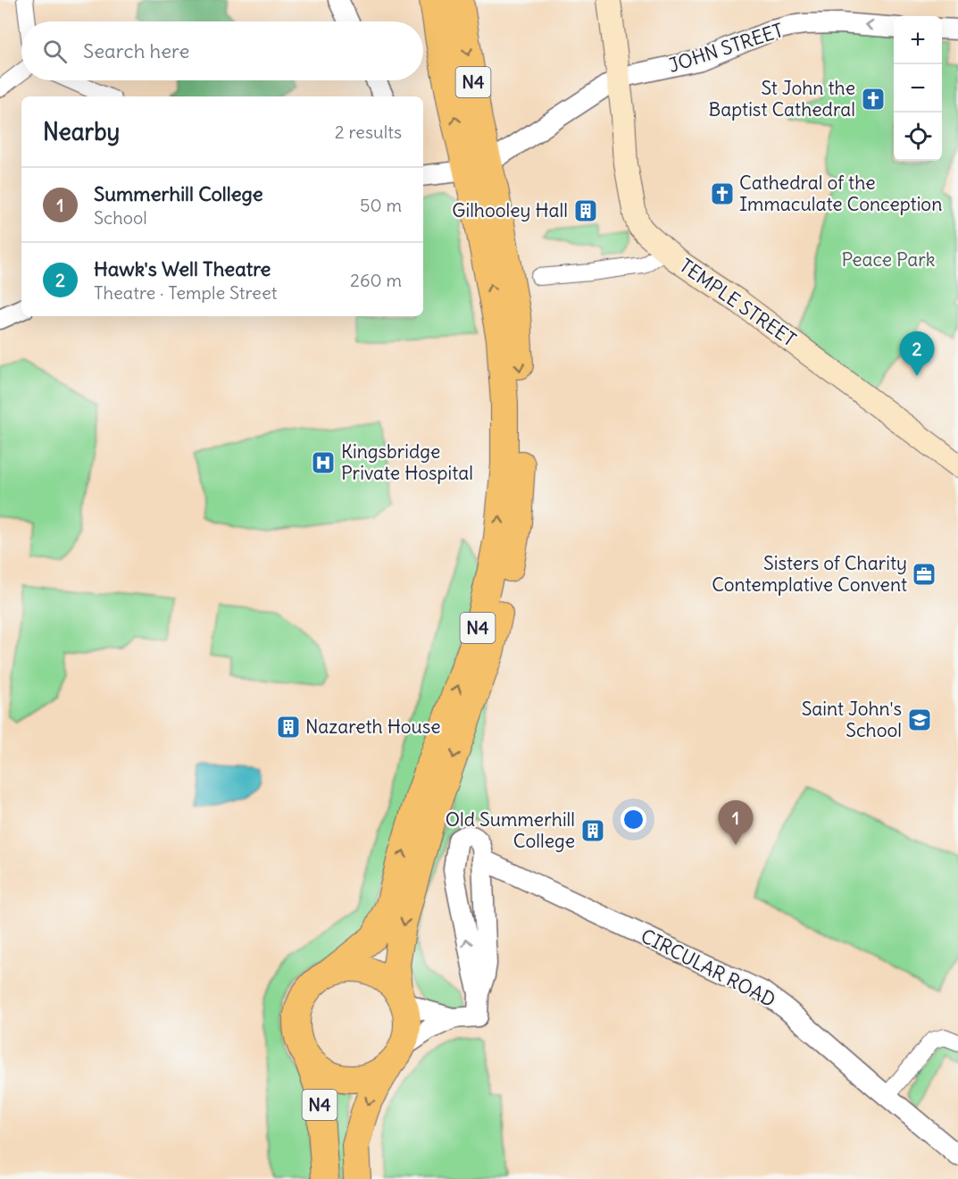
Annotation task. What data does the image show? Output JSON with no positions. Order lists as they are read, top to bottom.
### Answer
{
  "streets": {
    "highway": ["N4"],
    "main road": ["TEMPLE STREET"],
    "street": ["JOHN STREET", "CIRCULAR ROAD"]
  },
  "crossings": [
    ["JOHN STREET", "TEMPLE STREET"]
  ],
  "one_way": ["JOHN STREET"],
  "parks": ["Peace Park"],
  "places": {
    "church": ["St John the Baptist Cathedral", "Cathedral of the Immaculate Conception"],
    "building": ["Gilhooley Hall", "Nazareth House", "Old Summerhill College"],
    "hospital": ["Kingsbridge Private Hospital"],
    "office": ["Sisters of Charity Contemplative Convent"],
    "school or university": ["Saint John's School"]
  },
  "page": {
    "map_buttons": ["+", "−"],
    "search": "Search here",
    "heading": ["Nearby", "2 results"],
    "list": [
      {
        "mark": "1",
        "name": "Summerhill College",
        "note": "School",
        "value": "50 m"
      },
      {
        "mark": "2",
        "name": "Hawk's Well Theatre",
        "note": "Theatre · Temple Street",
        "value": "260 m"
      }
    ],
    "pins": ["2", "1"]
  }
}
